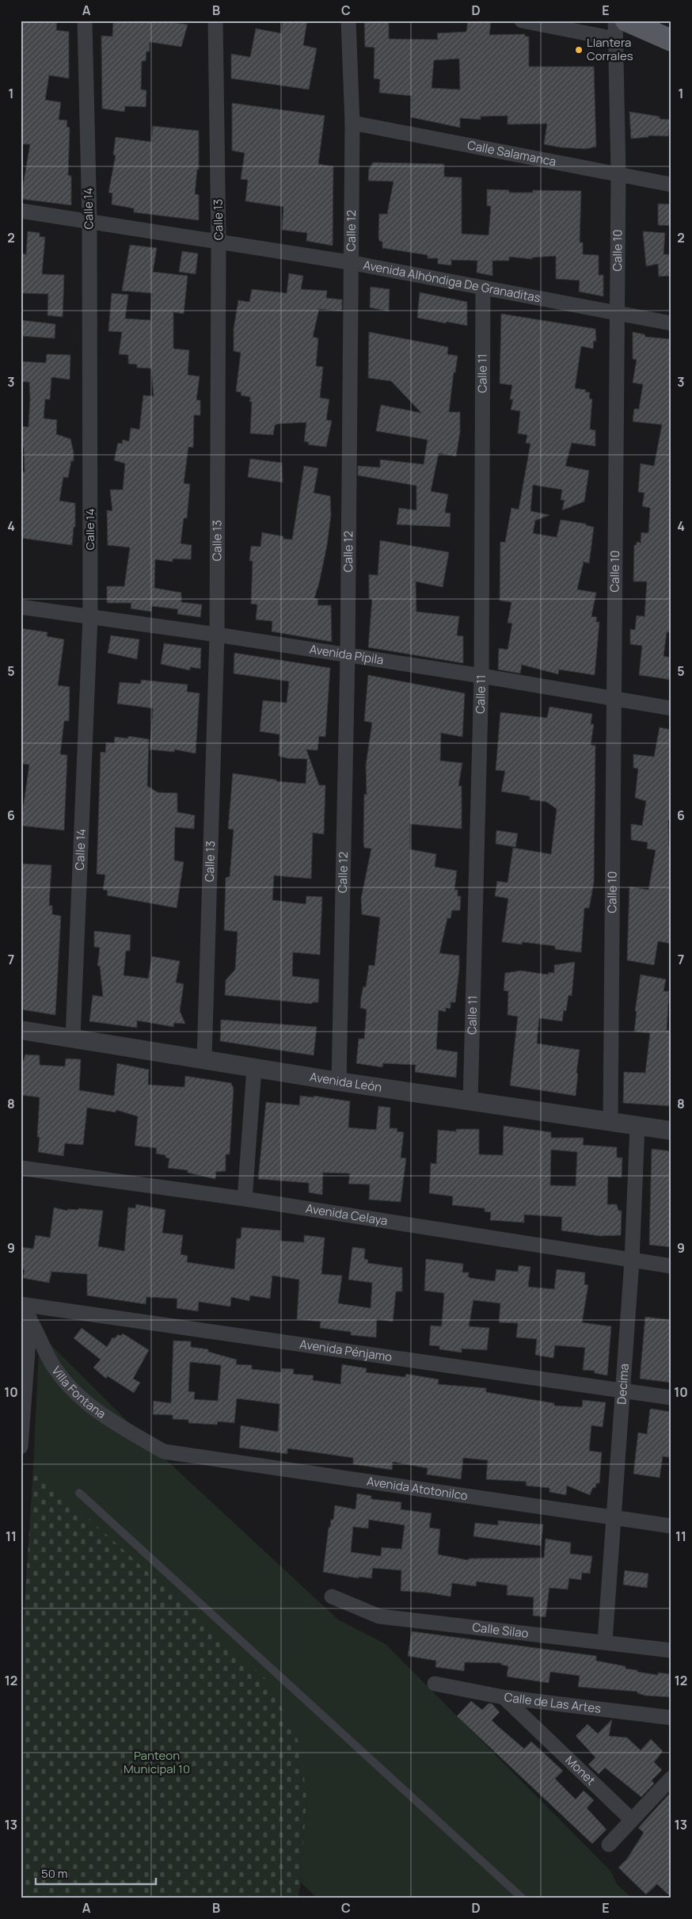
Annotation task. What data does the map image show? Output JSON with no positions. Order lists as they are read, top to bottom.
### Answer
{
  "streets": {
    "street": [
      "Calle Salamanca",
      "Calle 14",
      "Calle 13",
      "Calle 12",
      "Calle 10",
      "Avenida Alhóndiga De Granaditas",
      "Calle 11",
      "Avenida Pípila",
      "Avenida León",
      "Avenida Celaya",
      "Avenida Pénjamo",
      "Decima",
      "Villa Fontana",
      "Avenida Atotonilco",
      "Calle Silao",
      "Calle de Las Artes",
      "Monet"
    ]
  },
  "crossings": [
    ["Calle Salamanca", "Calle 12"],
    ["Calle Salamanca", "Calle 10"],
    ["Calle 14", "Avenida Alhóndiga De Granaditas"],
    ["Calle 14", "Avenida Pípila"],
    ["Calle 14", "Avenida León"],
    ["Calle 13", "Avenida Alhóndiga De Granaditas"],
    ["Calle 13", "Avenida Pípila"],
    ["Calle 13", "Avenida León"],
    ["Calle 12", "Avenida Alhóndiga De Granaditas"],
    ["Calle 12", "Avenida Pípila"],
    ["Calle 12", "Avenida León"],
    ["Calle 10", "Avenida Alhóndiga De Granaditas"],
    ["Calle 10", "Avenida Pípila"],
    ["Calle 10", "Avenida León"],
    ["Avenida Alhóndiga De Granaditas", "Calle 11"],
    ["Calle 11", "Avenida Pípila"],
    ["Calle 11", "Avenida León"],
    ["Avenida León", "Decima"],
    ["Avenida Celaya", "Decima"],
    ["Avenida Pénjamo", "Decima"],
    ["Decima", "Avenida Atotonilco"],
    ["Decima", "Calle Silao"],
    ["Villa Fontana", "Avenida Atotonilco"],
    ["Calle de Las Artes", "Monet"]
  ],
  "parks": ["Panteon Municipal 10"],
  "places": ["Llantera Corrales"],
  "scale_bar": "50 m",
  "grid": {
    "columns": [
      "A",
      "B",
      "C",
      "D",
      "E"
    ],
    "rows": [
      "1",
      "2",
      "3",
      "4",
      "5",
      "6",
      "7",
      "8",
      "9",
      "10",
      "11",
      "12",
      "13"
    ]
  }
}
